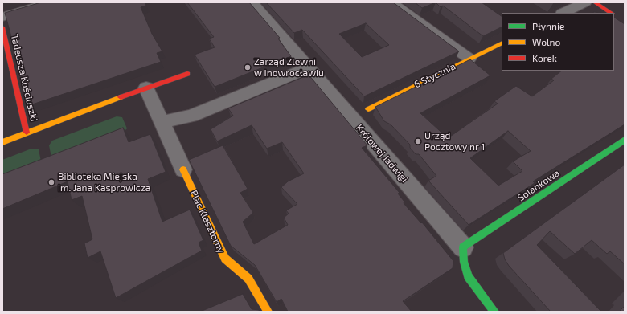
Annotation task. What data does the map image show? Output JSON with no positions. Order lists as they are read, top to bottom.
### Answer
{
  "streets": {
    "street": [
      "6 Stycznia",
      "Tadeusza Kościuszki",
      "Królowej Jadwigi",
      "Solankowa",
      "Plac Klasztorny"
    ]
  },
  "crossings": [
    ["Królowej Jadwigi", "Solankowa"]
  ],
  "places": ["Zarząd Zlewni w Inowrocławiu", "Urząd Pocztowy nr 1", "Biblioteka Miejska im. Jana Kasprowicza"],
  "legend": ["Płynnie", "Wolno", "Korek"]
}
